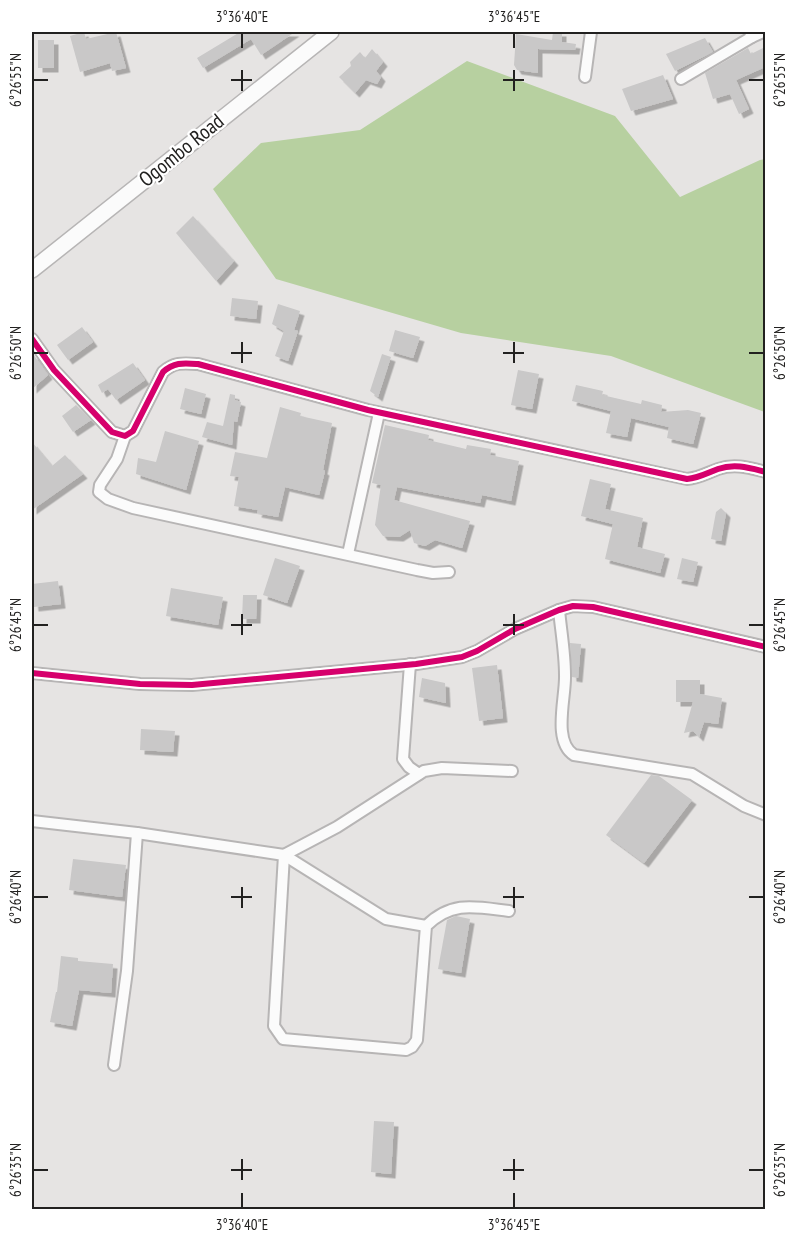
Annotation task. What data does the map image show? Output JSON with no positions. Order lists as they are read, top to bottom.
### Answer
{
  "streets": {
    "main road": ["Ogombo Road"]
  },
  "coordinates": [
    "3°36'40\"E",
    "3°36'45\"E",
    "6°26'55\"N",
    "6°26'50\"N",
    "6°26'45\"N",
    "6°26'40\"N",
    "6°26'35\"N"
  ]
}
